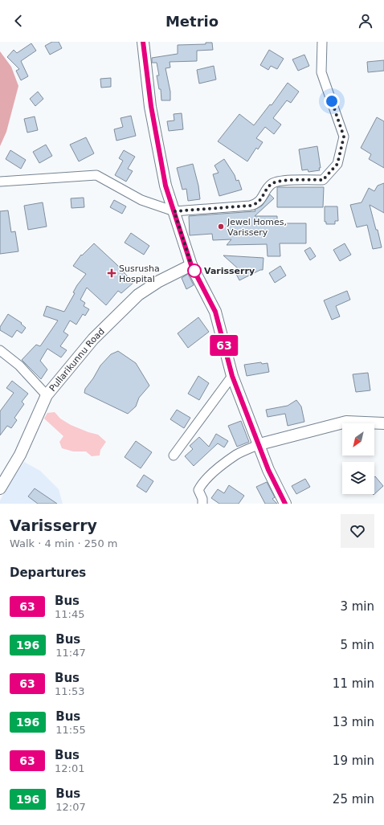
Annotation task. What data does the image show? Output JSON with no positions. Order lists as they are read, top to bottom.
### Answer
{
  "streets": {
    "main road": ["Pullarikunnu Road"]
  },
  "places": {
    "other": ["Jewel Homes, Varissery", "Varisserry"],
    "health": ["Susrusha Hospital"]
  },
  "lines": ["bus line 63"],
  "north": "bottom left",
  "page": {
    "header": "Metrio",
    "on_map": "63",
    "heading": [
      ["Varisserry", "Walk · 4 min · 250 m"],
      "Departures"
    ],
    "list": [
      {
        "mark": "63",
        "name": "Bus",
        "note": "11:45",
        "value": "3 min"
      },
      {
        "mark": "196",
        "name": "Bus",
        "note": "11:47",
        "value": "5 min"
      },
      {
        "mark": "63",
        "name": "Bus",
        "note": "11:53",
        "value": "11 min"
      },
      {
        "mark": "196",
        "name": "Bus",
        "note": "11:55",
        "value": "13 min"
      },
      {
        "mark": "63",
        "name": "Bus",
        "note": "12:01",
        "value": "19 min"
      },
      {
        "mark": "196",
        "name": "Bus",
        "note": "12:07",
        "value": "25 min"
      }
    ]
  }
}
